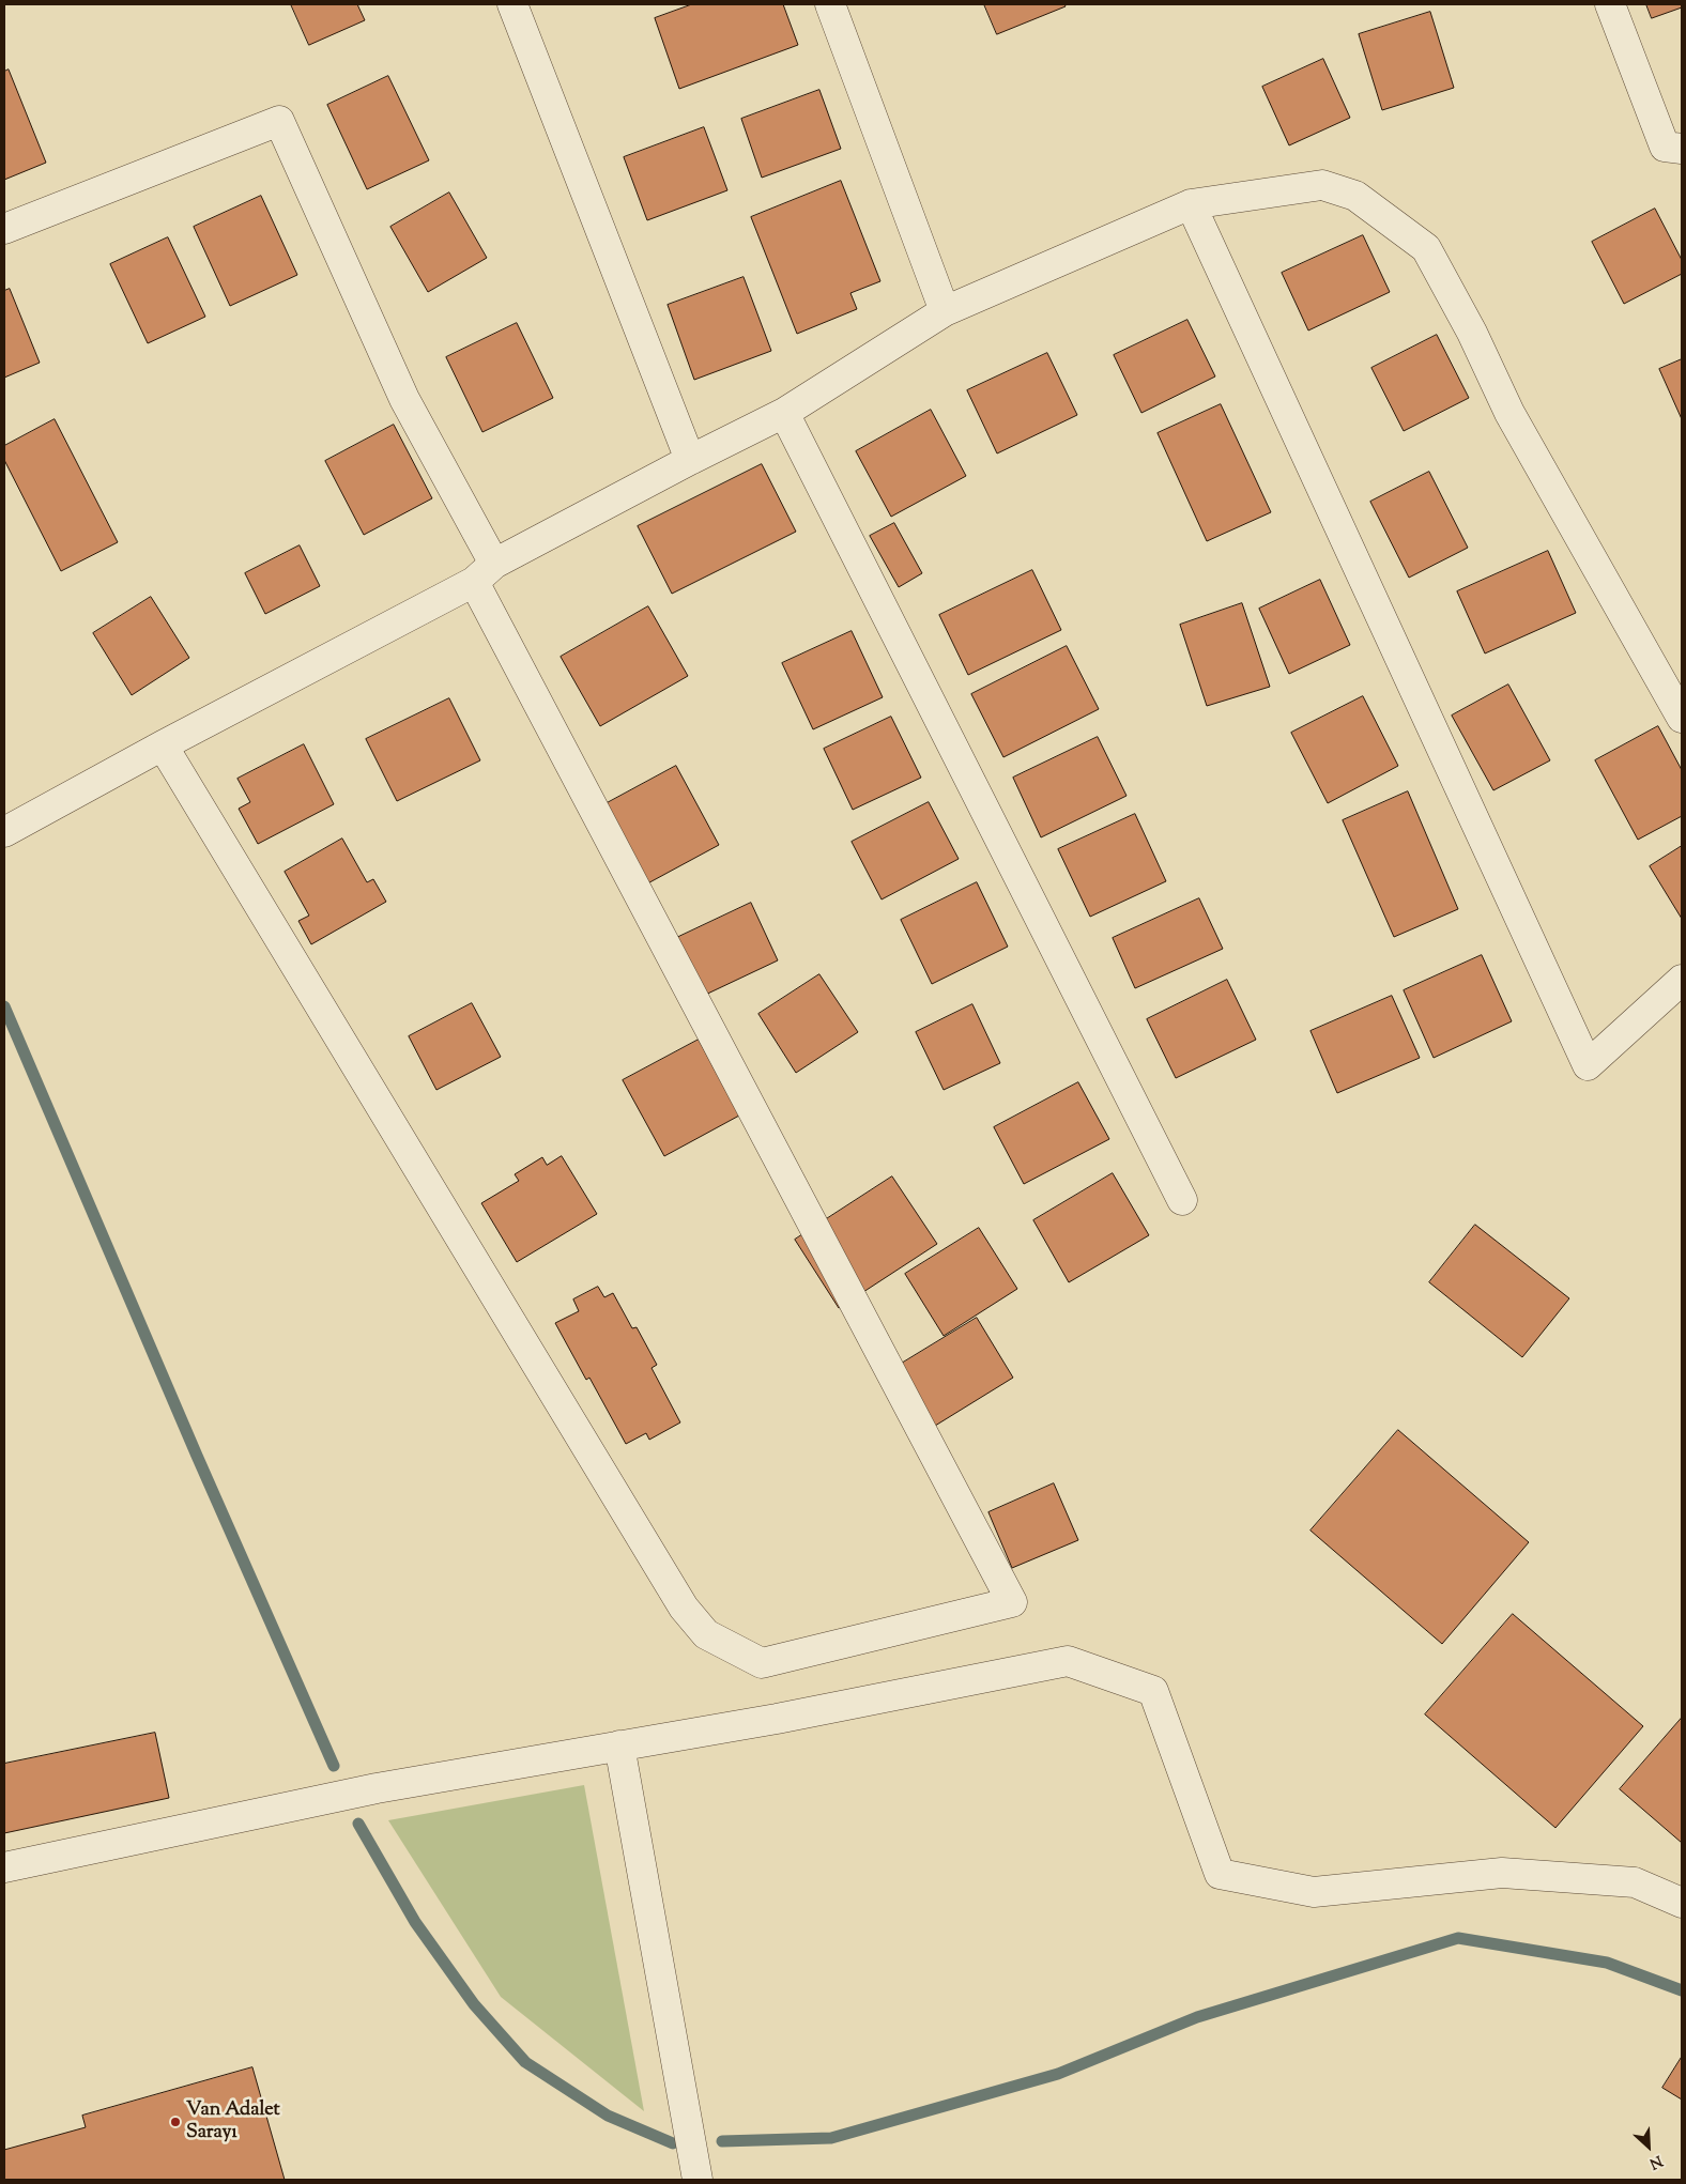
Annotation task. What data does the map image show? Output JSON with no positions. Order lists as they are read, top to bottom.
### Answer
{
  "places": ["Van Adalet Sarayı"],
  "north": "bottom right"
}
